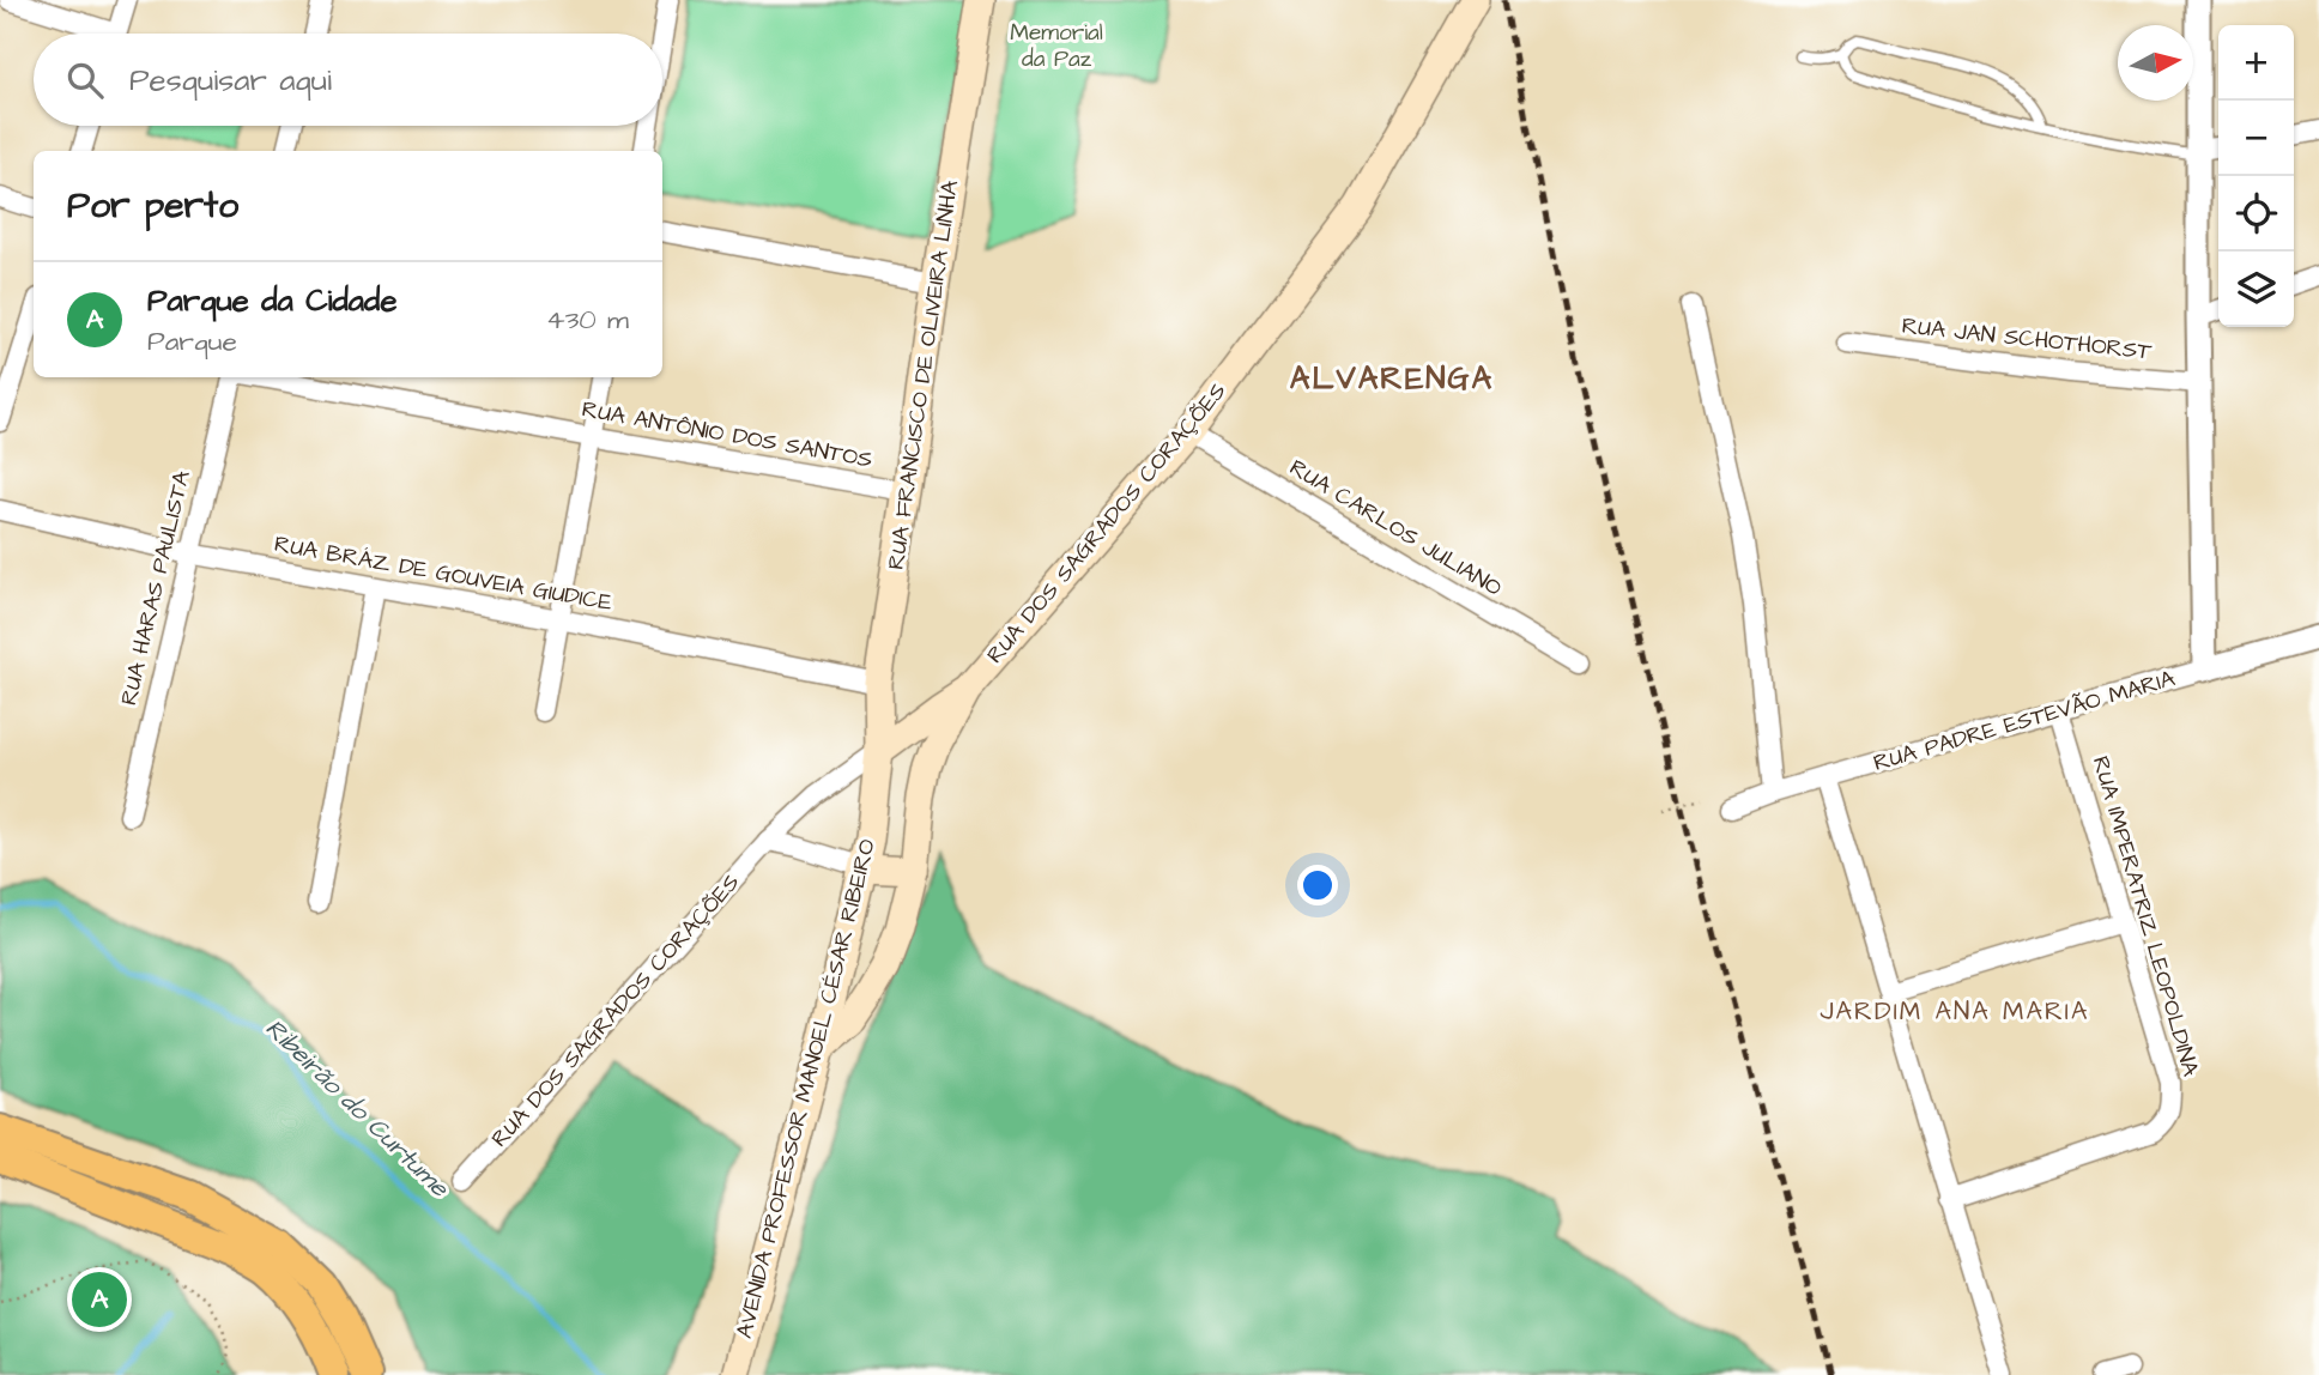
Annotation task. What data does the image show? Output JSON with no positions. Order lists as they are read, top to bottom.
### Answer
{
  "streets": {
    "main road": ["RUA FRANCISCO DE OLIVEIRA LINHA", "RUA DOS SAGRADOS CORAÇÕES", "AVENIDA PROFESSOR MANOEL CÉSAR RIBEIRO"],
    "street": [
      "RUA JAN SCHOTHORST",
      "RUA ANTÔNIO DOS SANTOS",
      "RUA CARLOS JULIANO",
      "RUA BRÁZ DE GOUVEIA GIUDICE",
      "RUA HARAS PAULISTA",
      "RUA PADRE ESTEVÃO MARIA",
      "RUA IMPERATRIZ LEOPOLDINA"
    ]
  },
  "crossings": [
    ["RUA FRANCISCO DE OLIVEIRA LINHA", "RUA ANTÔNIO DOS SANTOS"],
    ["RUA FRANCISCO DE OLIVEIRA LINHA", "RUA DOS SAGRADOS CORAÇÕES"],
    ["RUA FRANCISCO DE OLIVEIRA LINHA", "RUA BRÁZ DE GOUVEIA GIUDICE"],
    ["RUA FRANCISCO DE OLIVEIRA LINHA", "AVENIDA PROFESSOR MANOEL CÉSAR RIBEIRO"],
    ["RUA DOS SAGRADOS CORAÇÕES", "RUA CARLOS JULIANO"],
    ["RUA DOS SAGRADOS CORAÇÕES", "AVENIDA PROFESSOR MANOEL CÉSAR RIBEIRO"],
    ["RUA BRÁZ DE GOUVEIA GIUDICE", "RUA HARAS PAULISTA"],
    ["RUA PADRE ESTEVÃO MARIA", "RUA IMPERATRIZ LEOPOLDINA"]
  ],
  "districts": ["ALVARENGA", "JARDIM ANA MARIA"],
  "water": ["Ribeirão do Curtume"],
  "parks": ["Memorial da Paz"],
  "north": "right",
  "page": {
    "map_buttons": ["+", "−"],
    "search": "Pesquisar aqui",
    "heading": "Por perto",
    "list": [
      {
        "mark": "A",
        "name": "Parque da Cidade",
        "note": "Parque",
        "value": "430 m"
      }
    ],
    "pins": "A"
  }
}
